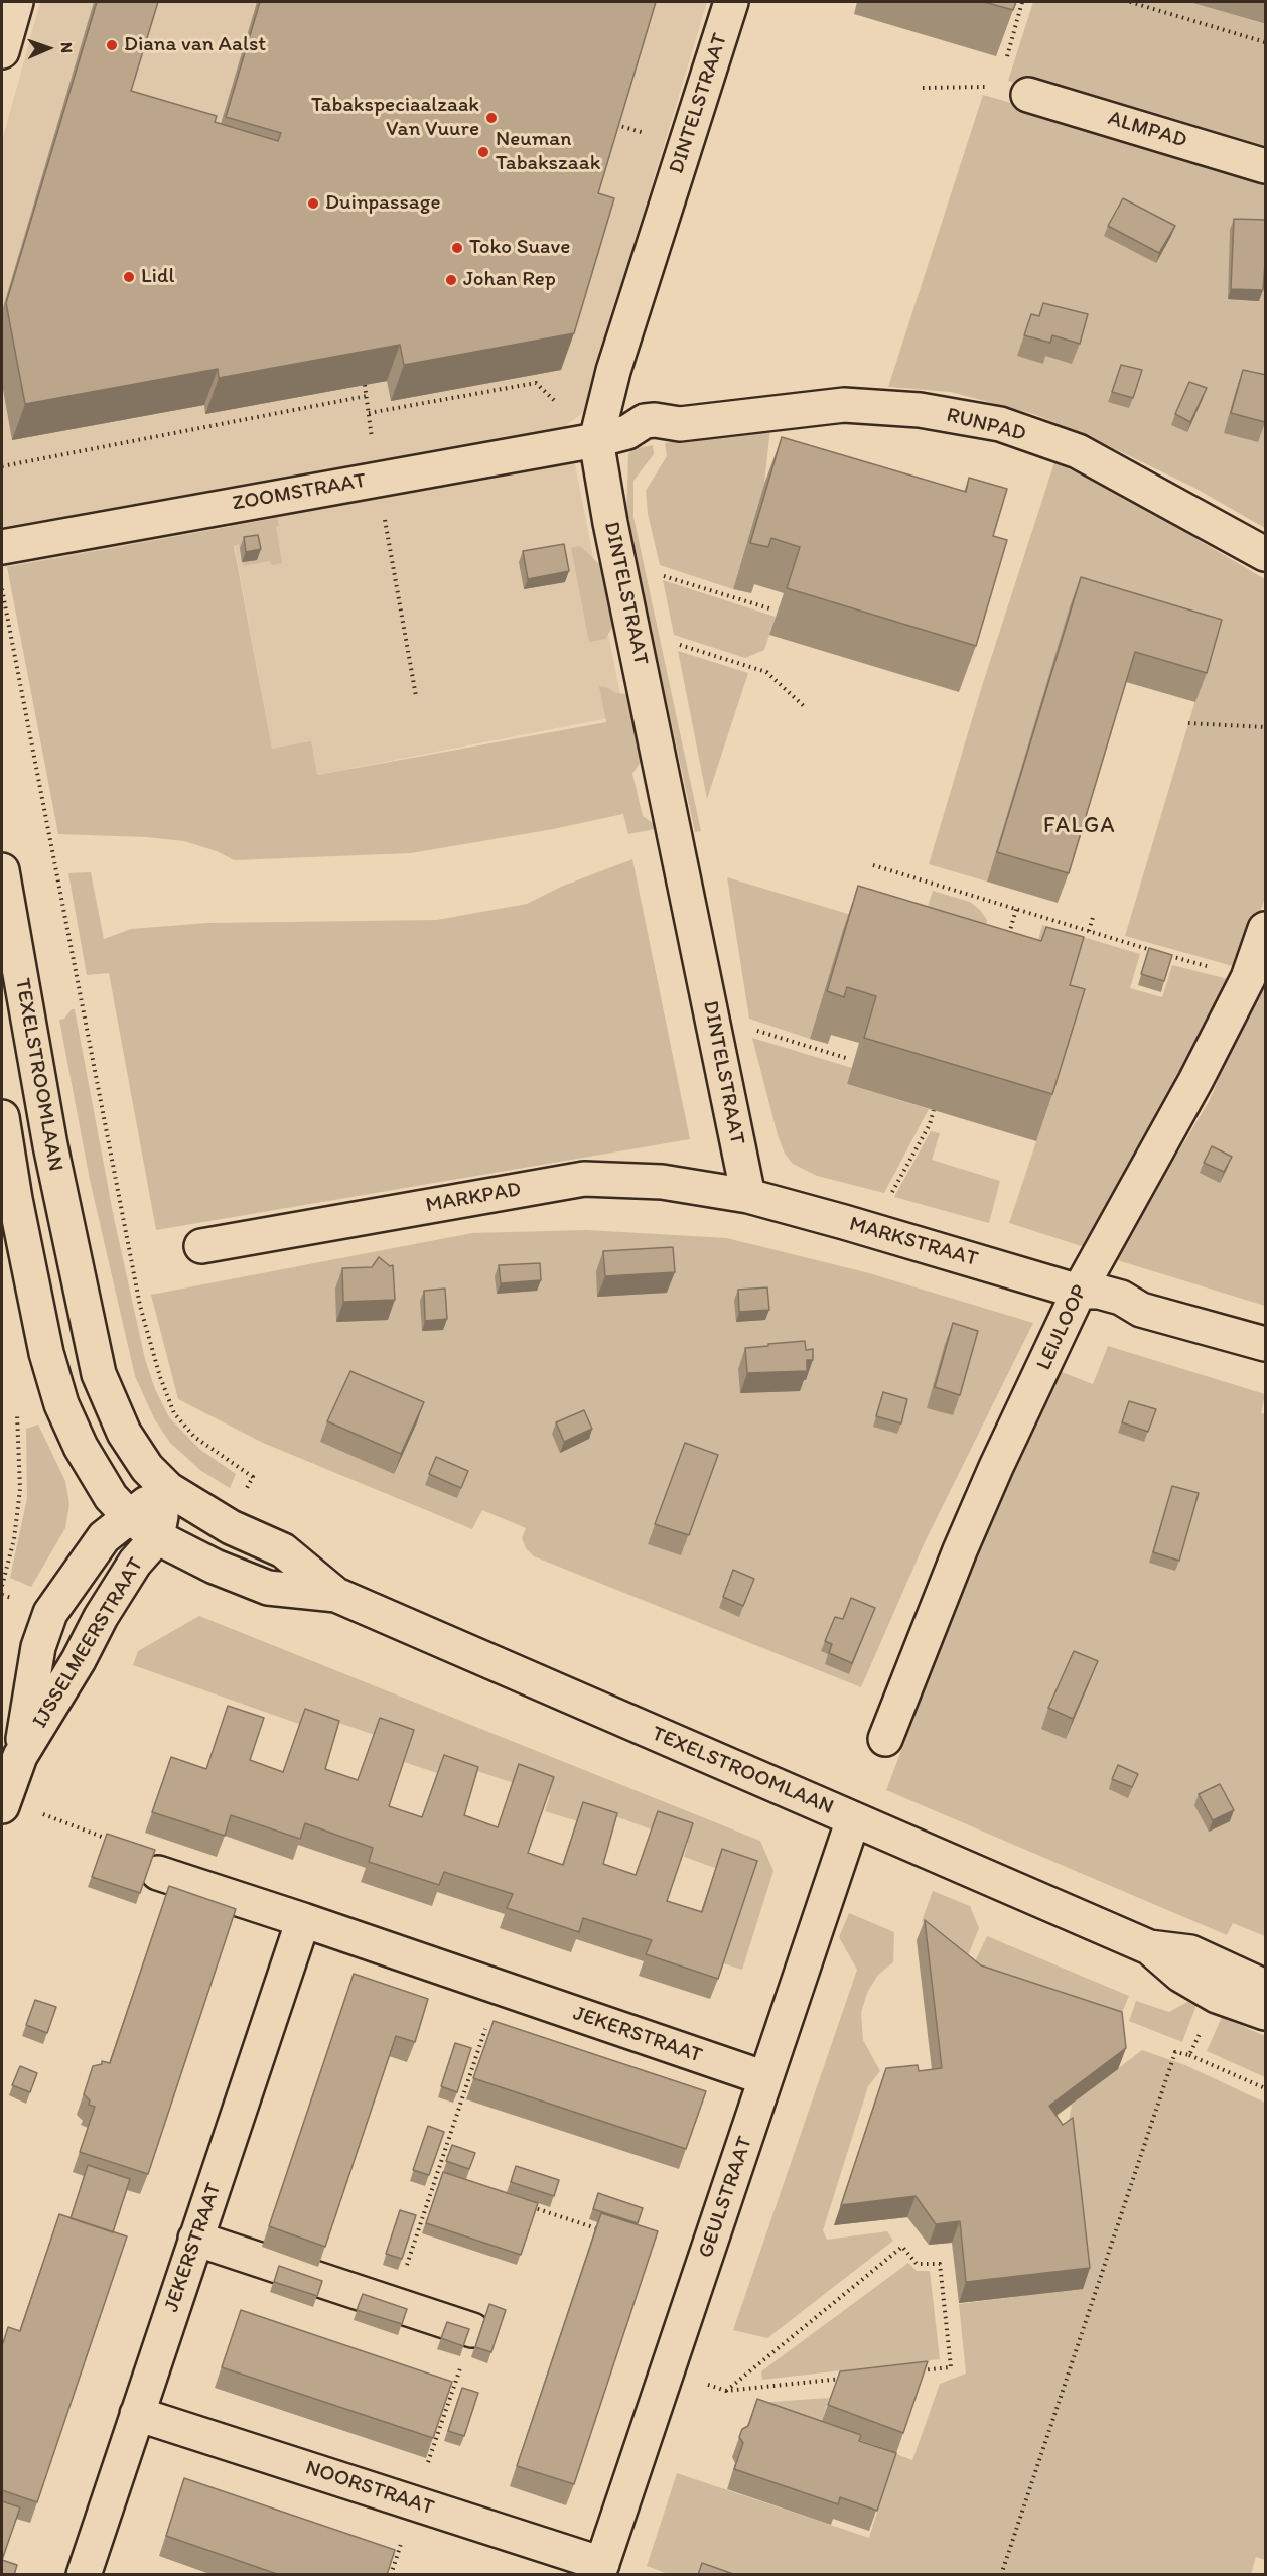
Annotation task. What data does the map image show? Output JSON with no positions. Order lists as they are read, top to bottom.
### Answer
{
  "streets": {
    "street": [
      "DINTELSTRAAT",
      "ALMPAD",
      "RUNPAD",
      "ZOOMSTRAAT",
      "TEXELSTROOMLAAN",
      "MARKPAD",
      "MARKSTRAAT",
      "LEIJLOOP",
      "IJSSELMEERSTRAAT",
      "JEKERSTRAAT",
      "GEULSTRAAT",
      "NOORSTRAAT"
    ]
  },
  "crossings": [
    ["DINTELSTRAAT", "RUNPAD"],
    ["DINTELSTRAAT", "ZOOMSTRAAT"],
    ["DINTELSTRAAT", "MARKPAD"],
    ["DINTELSTRAAT", "MARKSTRAAT"],
    ["RUNPAD", "ZOOMSTRAAT"],
    ["TEXELSTROOMLAAN", "IJSSELMEERSTRAAT"],
    ["TEXELSTROOMLAAN", "GEULSTRAAT"],
    ["MARKPAD", "MARKSTRAAT"],
    ["MARKSTRAAT", "LEIJLOOP"],
    ["JEKERSTRAAT", "GEULSTRAAT"],
    ["JEKERSTRAAT", "NOORSTRAAT"],
    ["GEULSTRAAT", "NOORSTRAAT"]
  ],
  "districts": ["FALGA"],
  "places": [
    "Diana van Aalst",
    "Tabakspeciaalzaak Van Vuure",
    "Neuman Tabakszaak",
    "Duinpassage",
    "Toko Suave",
    "Lidl",
    "Johan Rep"
  ],
  "north": "right"
}
